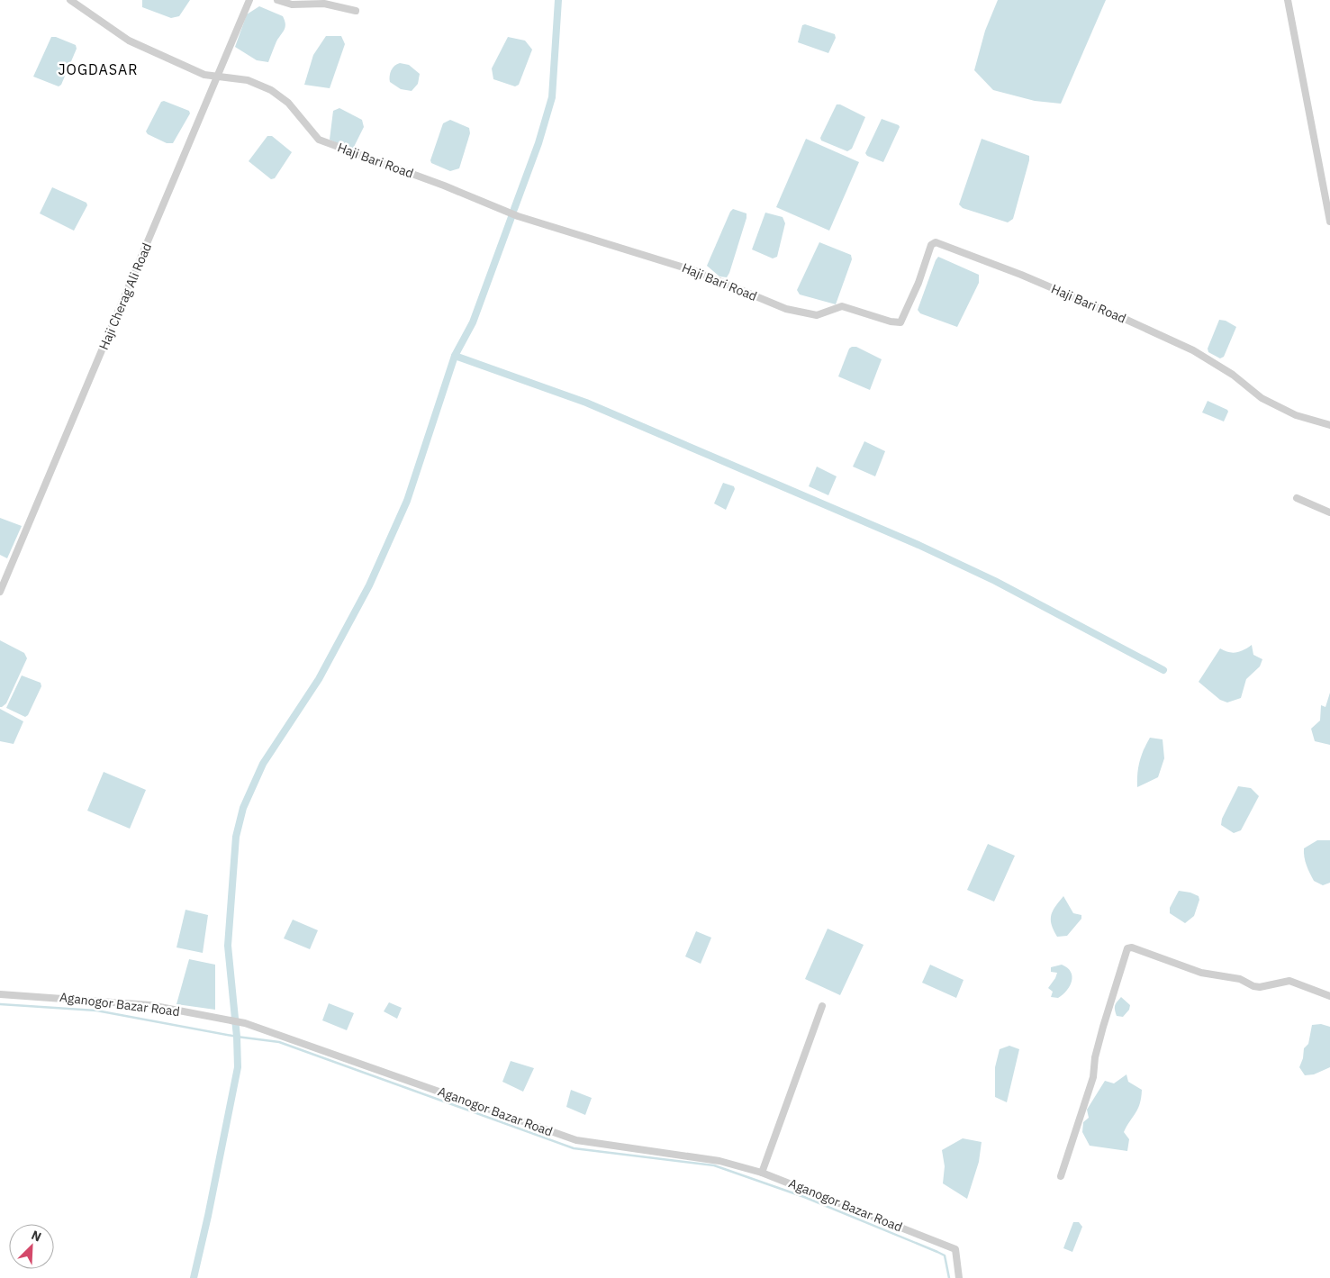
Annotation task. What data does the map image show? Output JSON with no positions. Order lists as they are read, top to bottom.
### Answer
{
  "streets": {
    "street": ["Haji Bari Road", "Haji Cherag Ali Road", "Aganogor Bazar Road"]
  },
  "crossings": [
    ["Haji Bari Road", "Haji Cherag Ali Road"]
  ],
  "districts": ["JOGDASAR"],
  "north": "top right"
}
